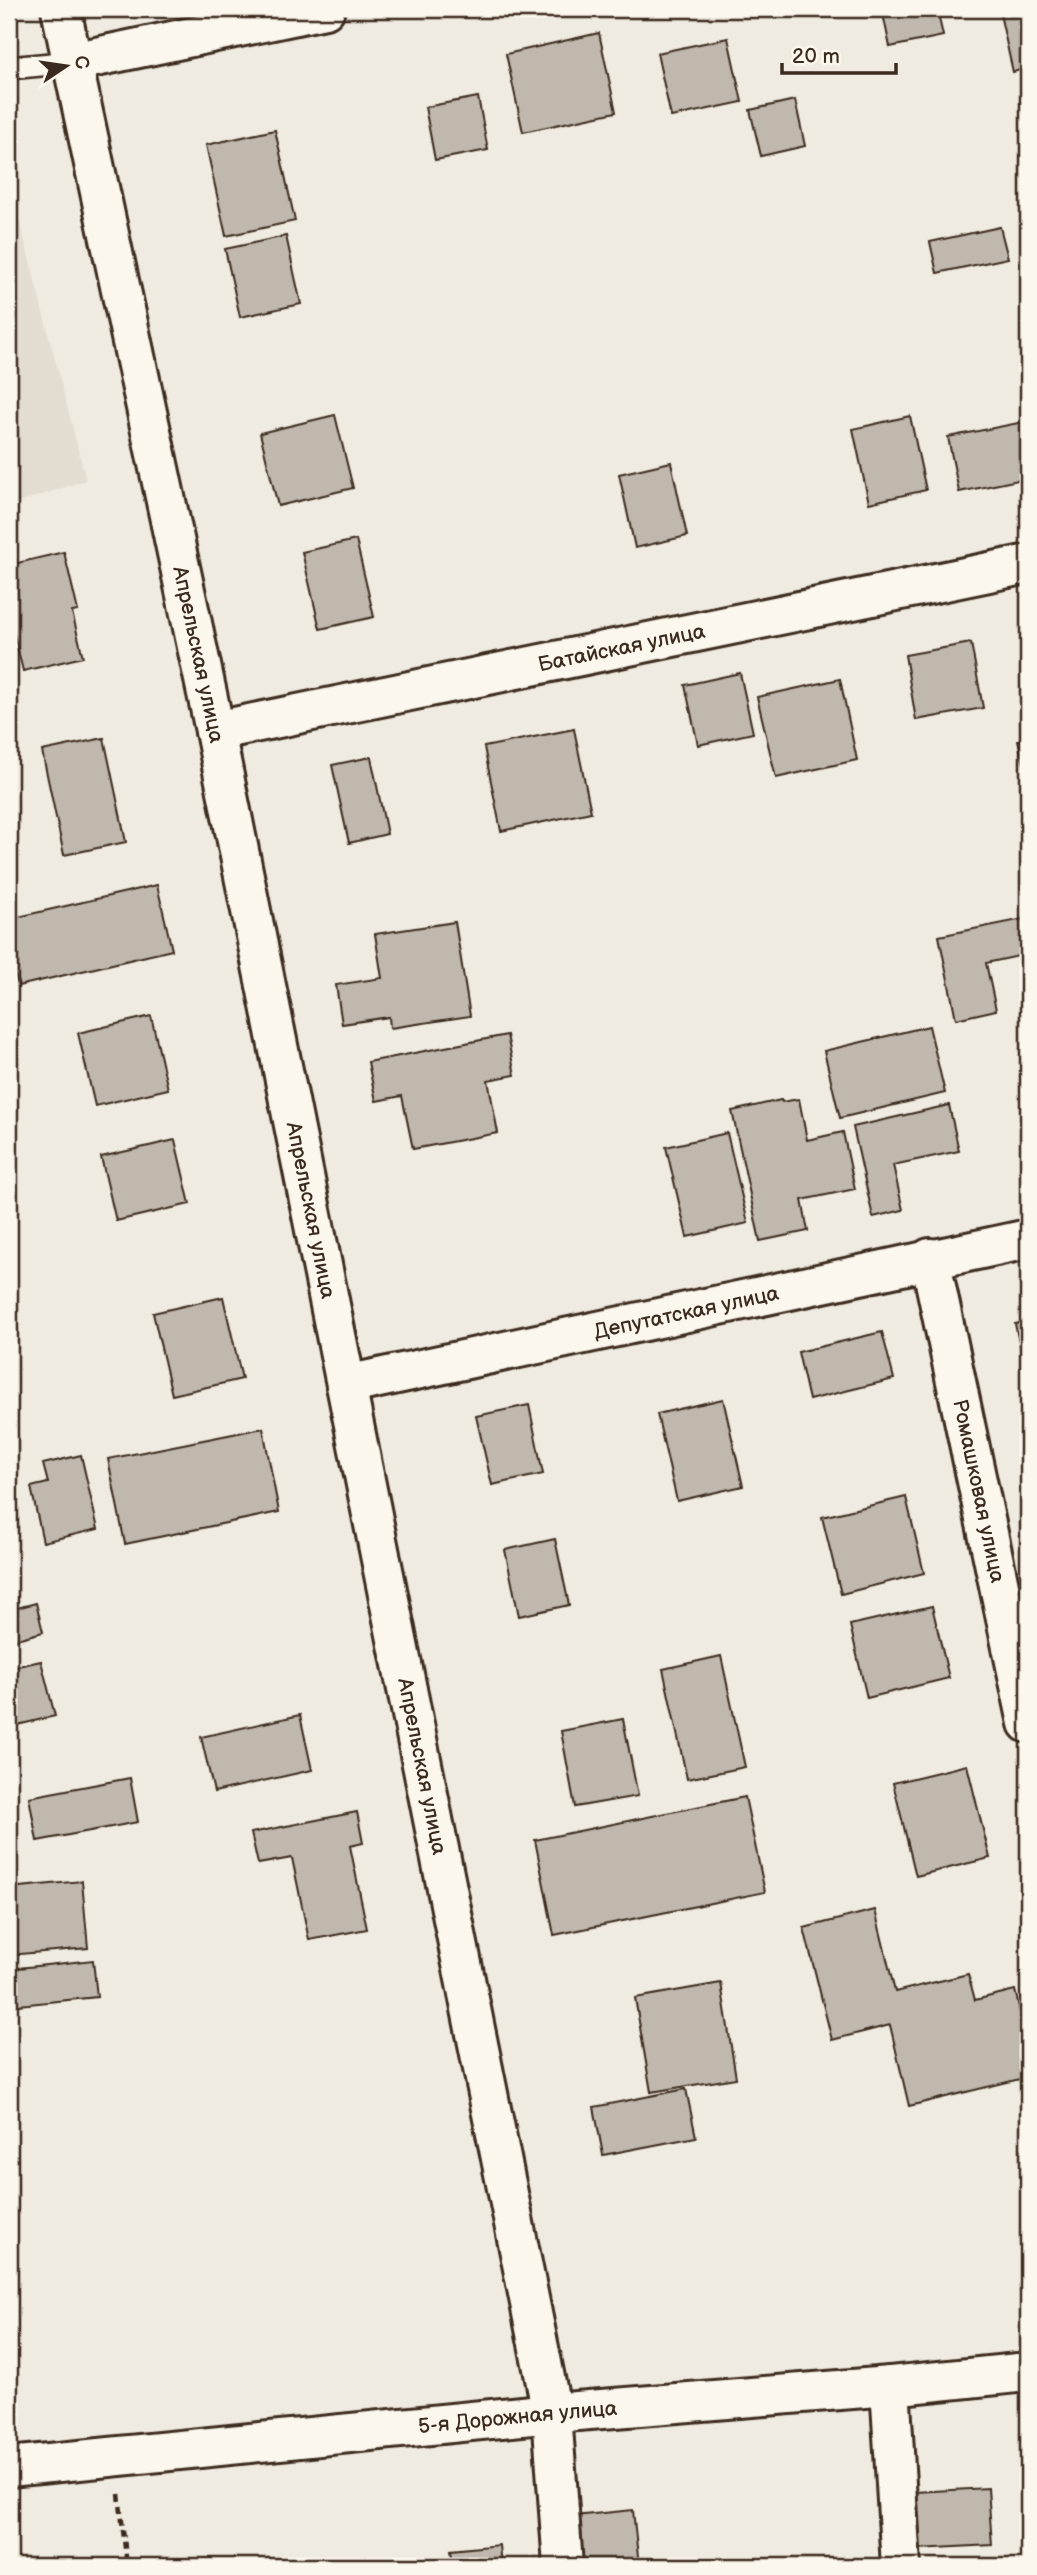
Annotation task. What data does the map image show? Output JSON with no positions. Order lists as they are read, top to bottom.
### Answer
{
  "streets": {
    "street": [
      "Батайская улица",
      "Апрельская улица",
      "Депутатская улица",
      "Ромашковая улица",
      "5-я Дорожная улица"
    ]
  },
  "crossings": [
    ["Батайская улица", "Апрельская улица"],
    ["Апрельская улица", "Депутатская улица"],
    ["Апрельская улица", "5-я Дорожная улица"],
    ["Депутатская улица", "Ромашковая улица"]
  ],
  "scale_bar": "20 m",
  "north": "right"
}
